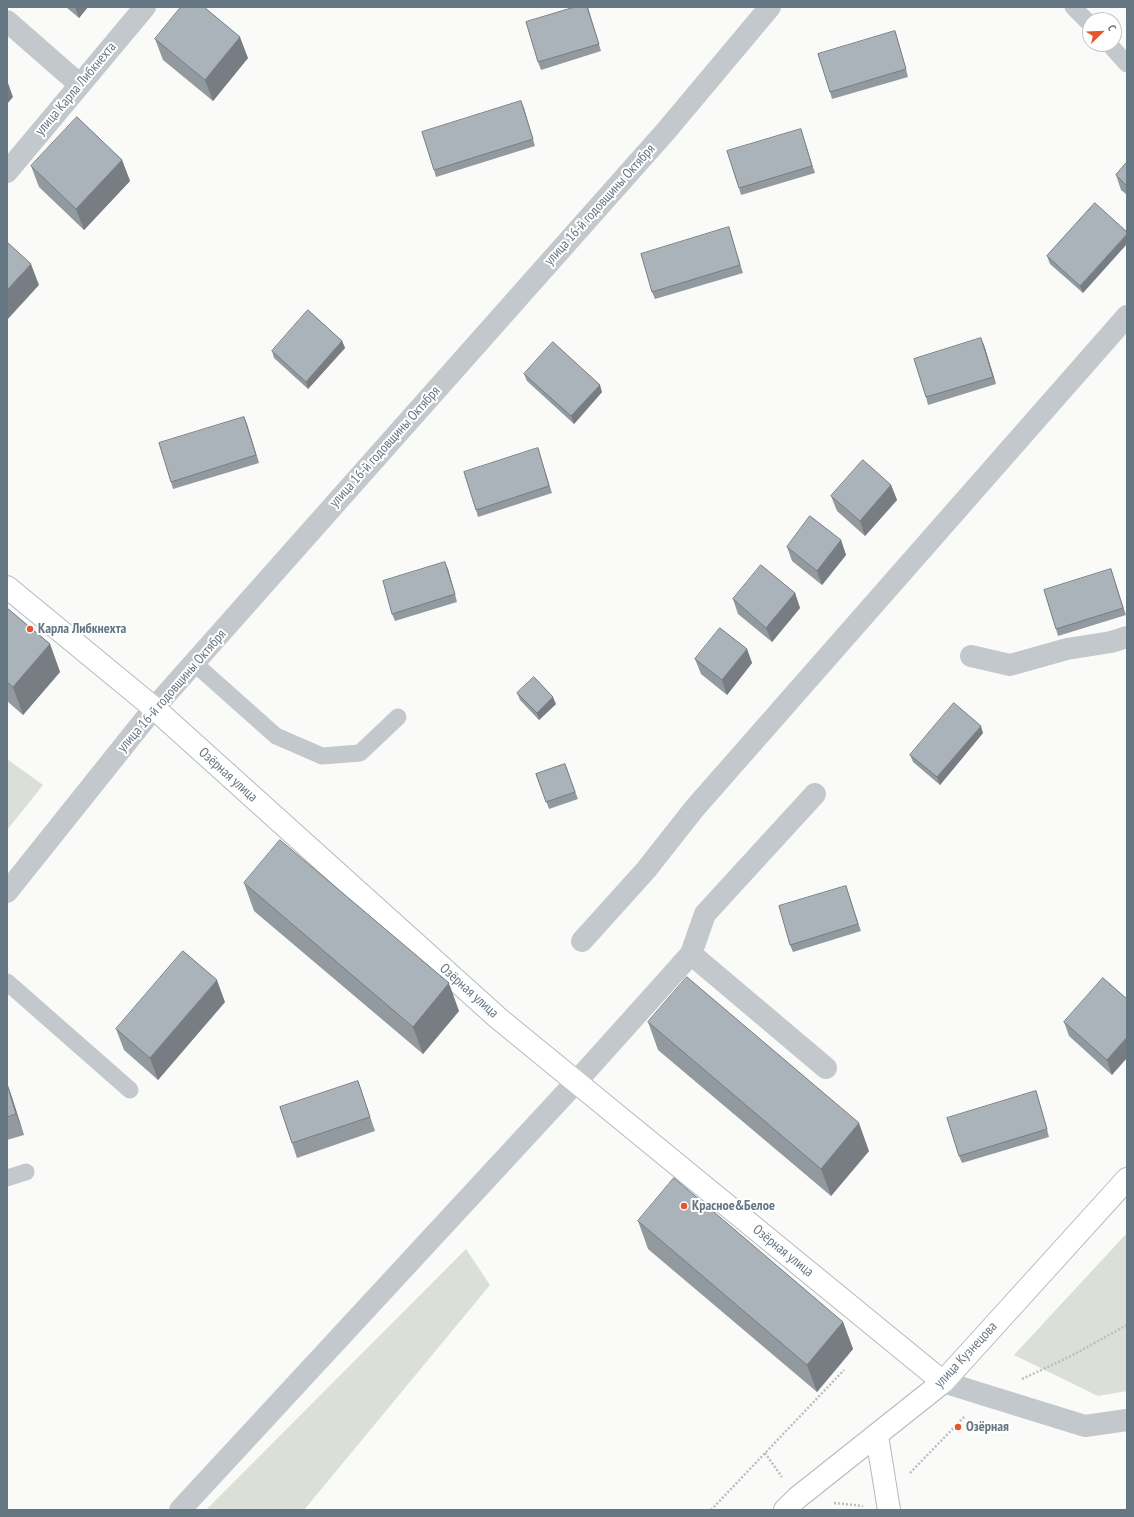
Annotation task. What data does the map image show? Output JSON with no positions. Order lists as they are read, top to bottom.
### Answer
{
  "streets": {
    "street": [
      "улица Карла Либкнехта",
      "улица 16-й годовщины Октября",
      "Озёрная улица",
      "улица Кузнецова"
    ]
  },
  "crossings": [
    ["улица 16-й годовщины Октября", "Озёрная улица"],
    ["Озёрная улица", "улица Кузнецова"]
  ],
  "places": ["Карла Либкнехта", "Красное&Белое", "Озёрная"],
  "north": "top right"
}
